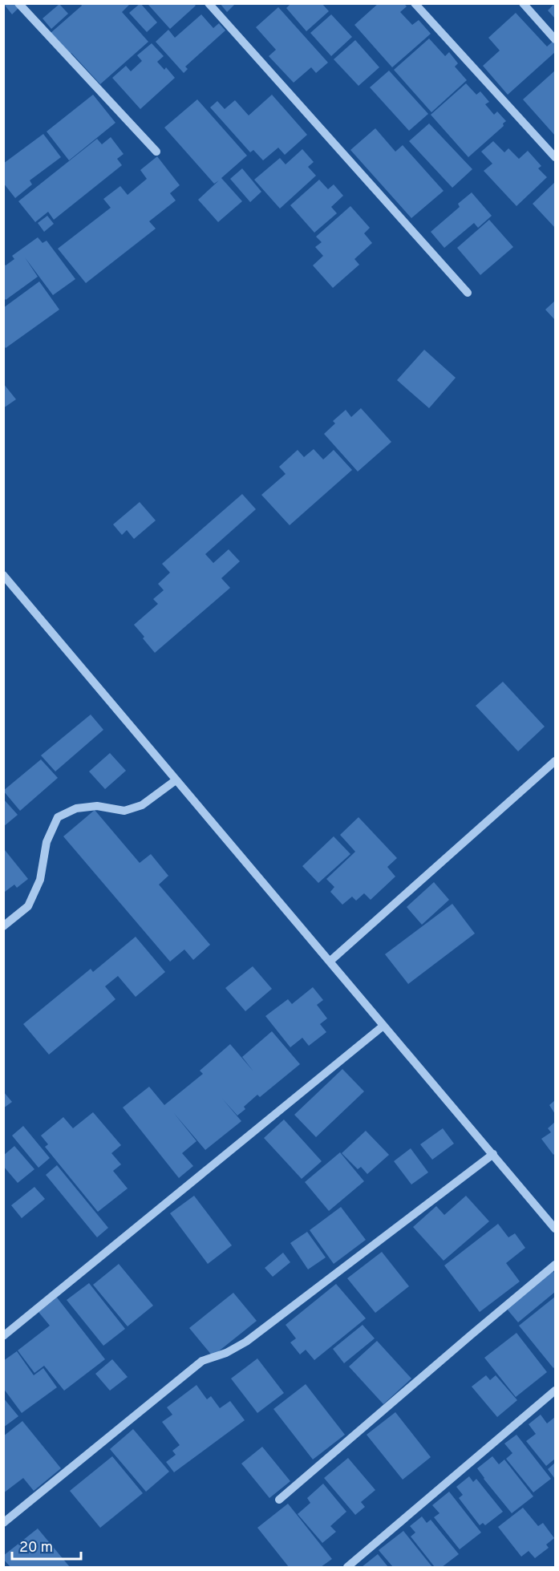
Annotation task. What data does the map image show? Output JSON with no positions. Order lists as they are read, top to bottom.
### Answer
{
  "scale_bar": "20 m"
}
